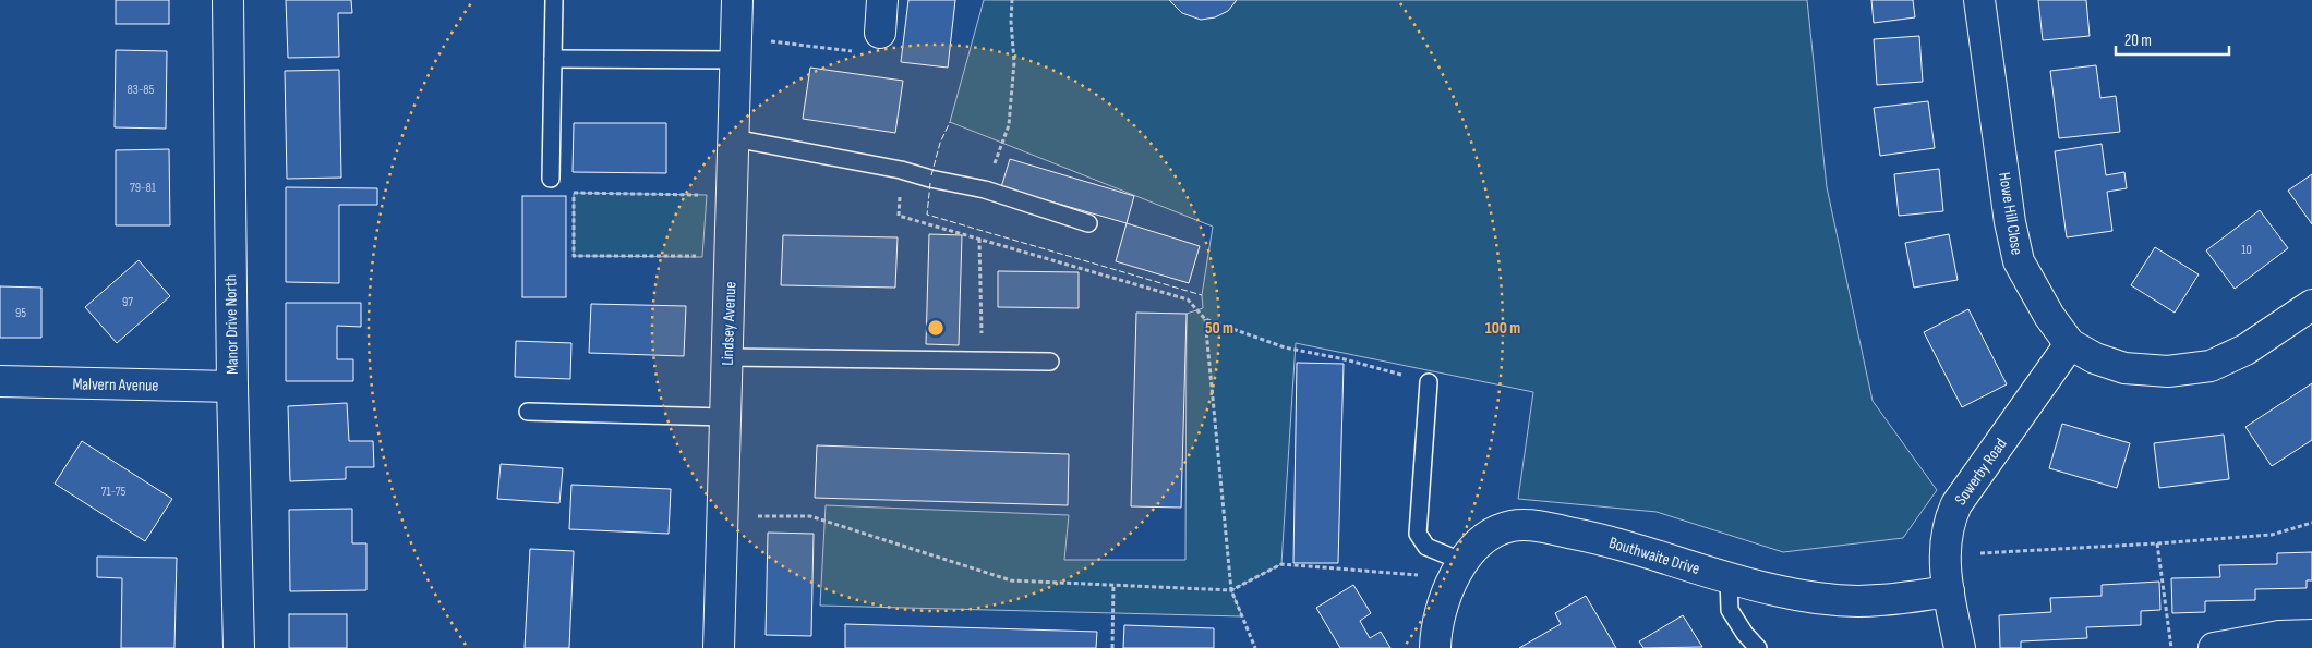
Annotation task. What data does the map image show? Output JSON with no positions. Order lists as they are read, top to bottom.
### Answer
{
  "streets": {
    "street": [
      "Howe Hill Close",
      "Lindsey Avenue",
      "Manor Drive North",
      "Malvern Avenue",
      "Sowerby Road",
      "Bouthwaite Drive"
    ]
  },
  "crossings": [
    ["Howe Hill Close", "Sowerby Road"],
    ["Manor Drive North", "Malvern Avenue"],
    ["Sowerby Road", "Bouthwaite Drive"]
  ],
  "house_numbers": [
    "83-85",
    "79-81",
    "10",
    "97",
    "95",
    "71-75"
  ],
  "scale_bar": "20 m",
  "rings": ["50 m", "100 m"]
}
